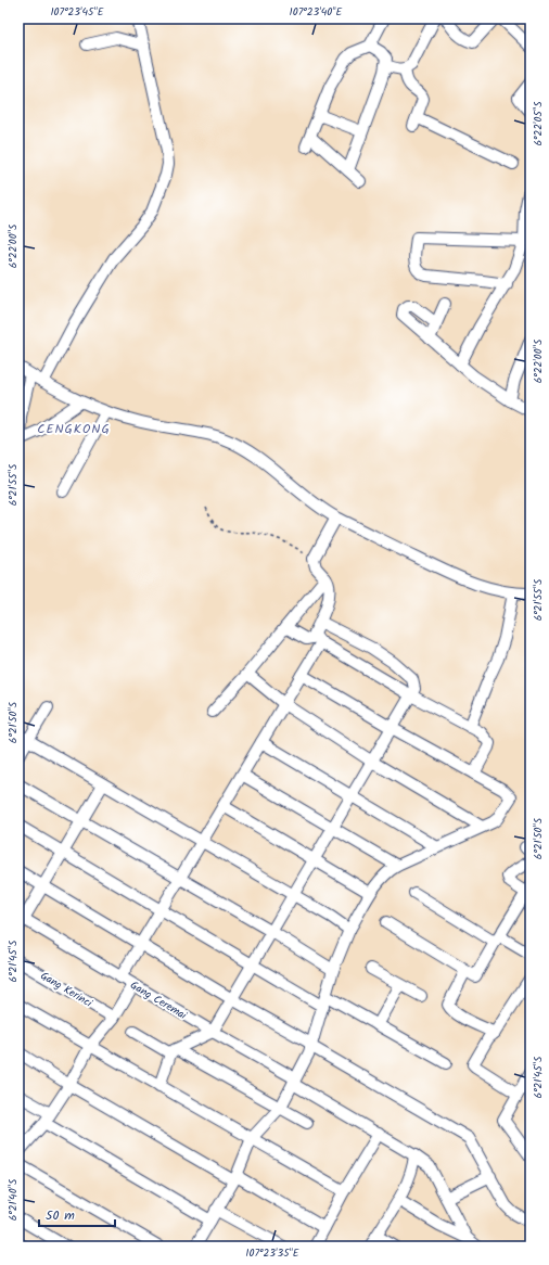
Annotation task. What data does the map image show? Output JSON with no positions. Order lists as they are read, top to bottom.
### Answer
{
  "streets": {
    "street": ["Gang Kerinci", "Gang Ceremai"]
  },
  "districts": ["CENGKONG"],
  "scale_bar": "50 m",
  "coordinates": [
    "107°23'45\"E",
    "107°23'40\"E",
    "6°22'05\"S",
    "6°22'00\"S",
    "6°21'55\"S",
    "6°21'50\"S",
    "6°21'45\"S",
    "6°21'40\"S",
    "107°23'35\"E"
  ]
}
